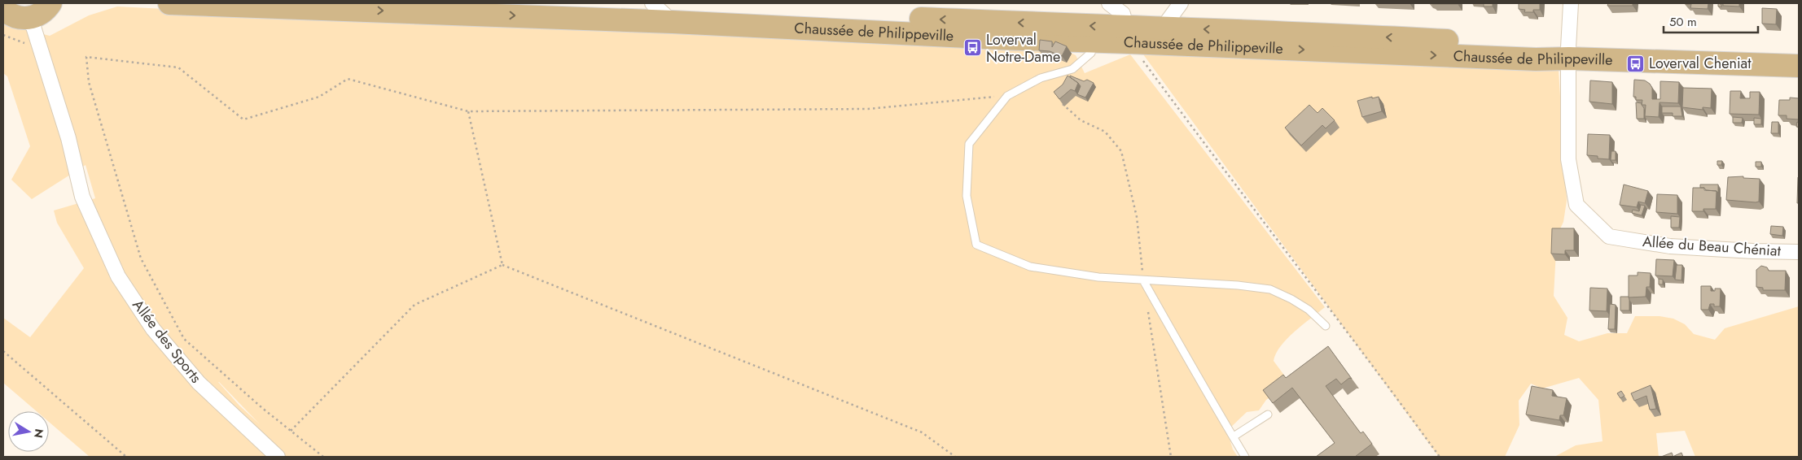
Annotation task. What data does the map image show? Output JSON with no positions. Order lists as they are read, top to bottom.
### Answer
{
  "streets": {
    "main road": ["Chaussée de Philippeville"],
    "street": ["Allée du Beau Chéniat", "Allée des Sports"]
  },
  "crossings": [
    ["Chaussée de Philippeville", "Allée du Beau Chéniat"]
  ],
  "places": {
    "bus stop": ["Loverval Notre-Dame", "Loverval Cheniat"]
  },
  "scale_bar": "50 m",
  "north": "right"
}
